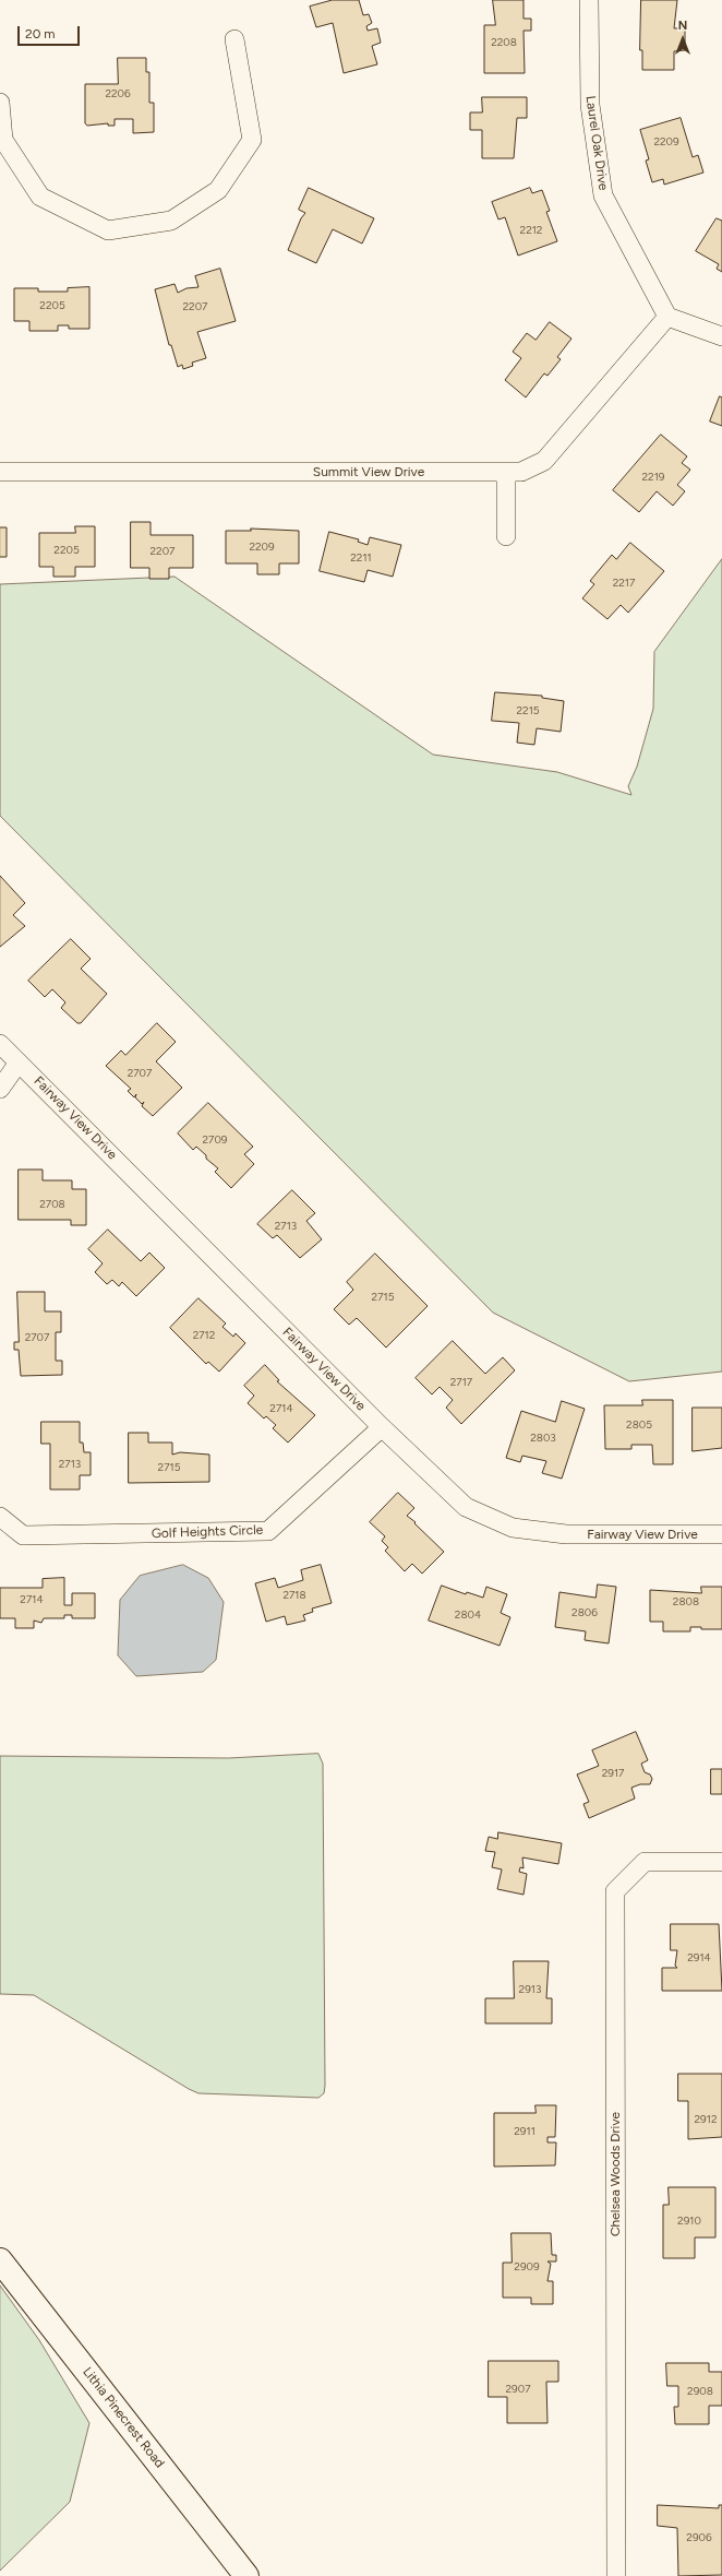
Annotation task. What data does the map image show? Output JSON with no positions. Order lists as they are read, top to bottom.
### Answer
{
  "streets": {
    "main road": ["Lithia Pinecrest Road"],
    "street": [
      "Laurel Oak Drive",
      "Summit View Drive",
      "Fairway View Drive",
      "Golf Heights Circle",
      "Chelsea Woods Drive"
    ]
  },
  "crossings": [
    ["Laurel Oak Drive", "Summit View Drive"],
    ["Fairway View Drive", "Golf Heights Circle"]
  ],
  "house_numbers": [
    "2208",
    "2206",
    "2209",
    "2212",
    "2205",
    "2207",
    "2219",
    "2209",
    "2205",
    "2207",
    "2211",
    "2217",
    "2215",
    "2707",
    "2709",
    "2708",
    "2713",
    "2715",
    "2712",
    "2707",
    "2717",
    "2714",
    "2805",
    "2803",
    "2713",
    "2715",
    "2718",
    "2714",
    "2808",
    "2806",
    "2804",
    "2917",
    "2914",
    "2913",
    "2912",
    "2911",
    "2910",
    "2909",
    "2907",
    "2908",
    "2906"
  ],
  "scale_bar": "20 m",
  "north": "top"
}
